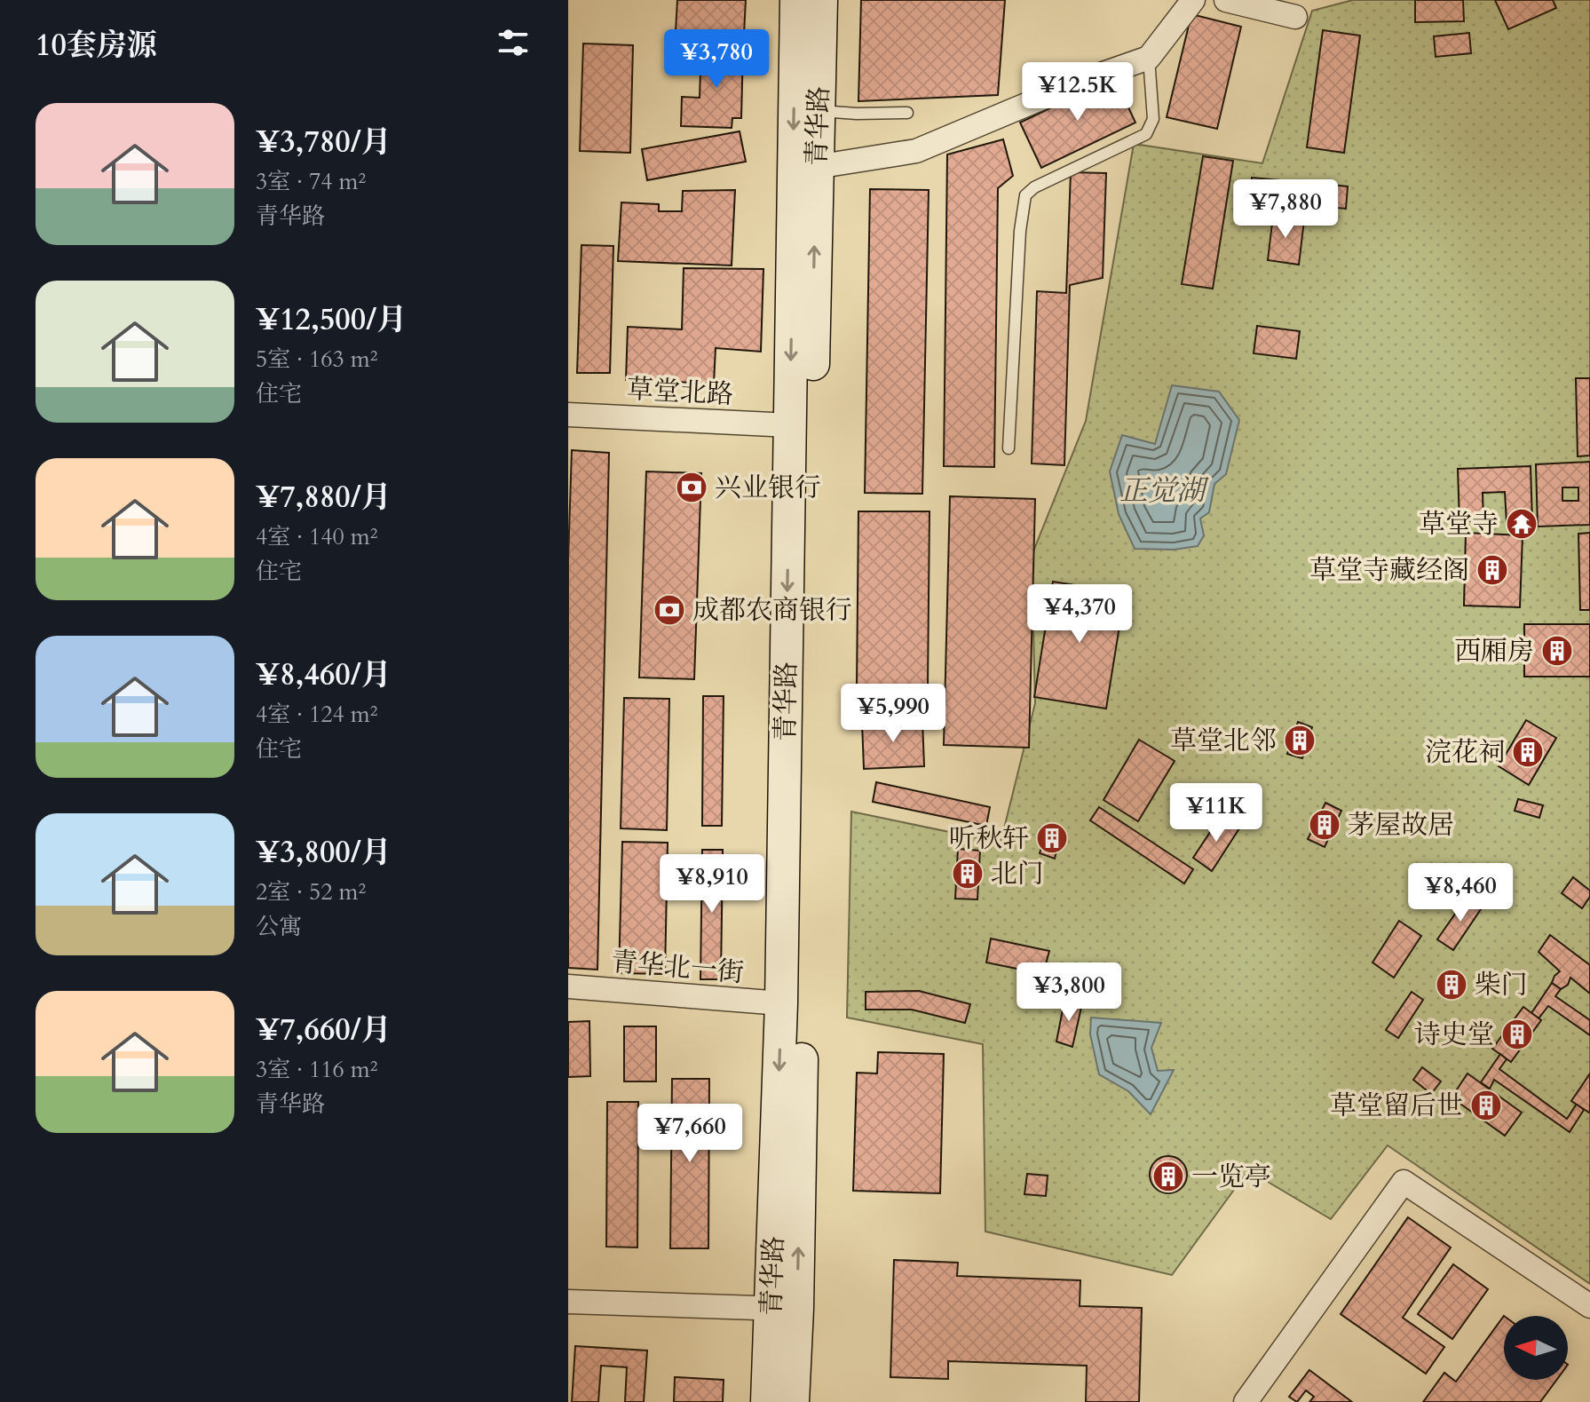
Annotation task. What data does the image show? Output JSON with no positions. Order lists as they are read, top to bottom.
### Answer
{
  "streets": {
    "main road": ["青华路"],
    "street": ["草堂北路", "青华北一街"]
  },
  "crossings": [
    ["青华路", "草堂北路"],
    ["青华路", "青华北一街"]
  ],
  "water": ["正觉湖"],
  "places": {
    "bank": ["兴业银行", "成都农商银行"],
    "temple": ["草堂寺"],
    "building": [
      "草堂寺藏经阁",
      "西厢房",
      "草堂北邻",
      "浣花祠",
      "茅屋故居",
      "听秋轩",
      "北门",
      "柴门",
      "诗史堂",
      "草堂留后世",
      "一览亭"
    ]
  },
  "north": "left",
  "page": {
    "heading": "10套房源",
    "price": [
      "¥3,780",
      "¥12.5K",
      "¥7,880",
      "¥4,370",
      "¥5,990",
      "¥11K",
      "¥8,910",
      "¥8,460",
      "¥3,800",
      "¥7,660"
    ],
    "list": [
      {
        "name": "¥3,780/月",
        "note": "3室 · 74 m² · 青华路"
      },
      {
        "name": "¥12,500/月",
        "note": "5室 · 163 m² · 住宅"
      },
      {
        "name": "¥7,880/月",
        "note": "4室 · 140 m² · 住宅"
      },
      {
        "name": "¥8,460/月",
        "note": "4室 · 124 m² · 住宅"
      },
      {
        "name": "¥3,800/月",
        "note": "2室 · 52 m² · 公寓"
      },
      {
        "name": "¥7,660/月",
        "note": "3室 · 116 m² · 青华路"
      }
    ]
  }
}
